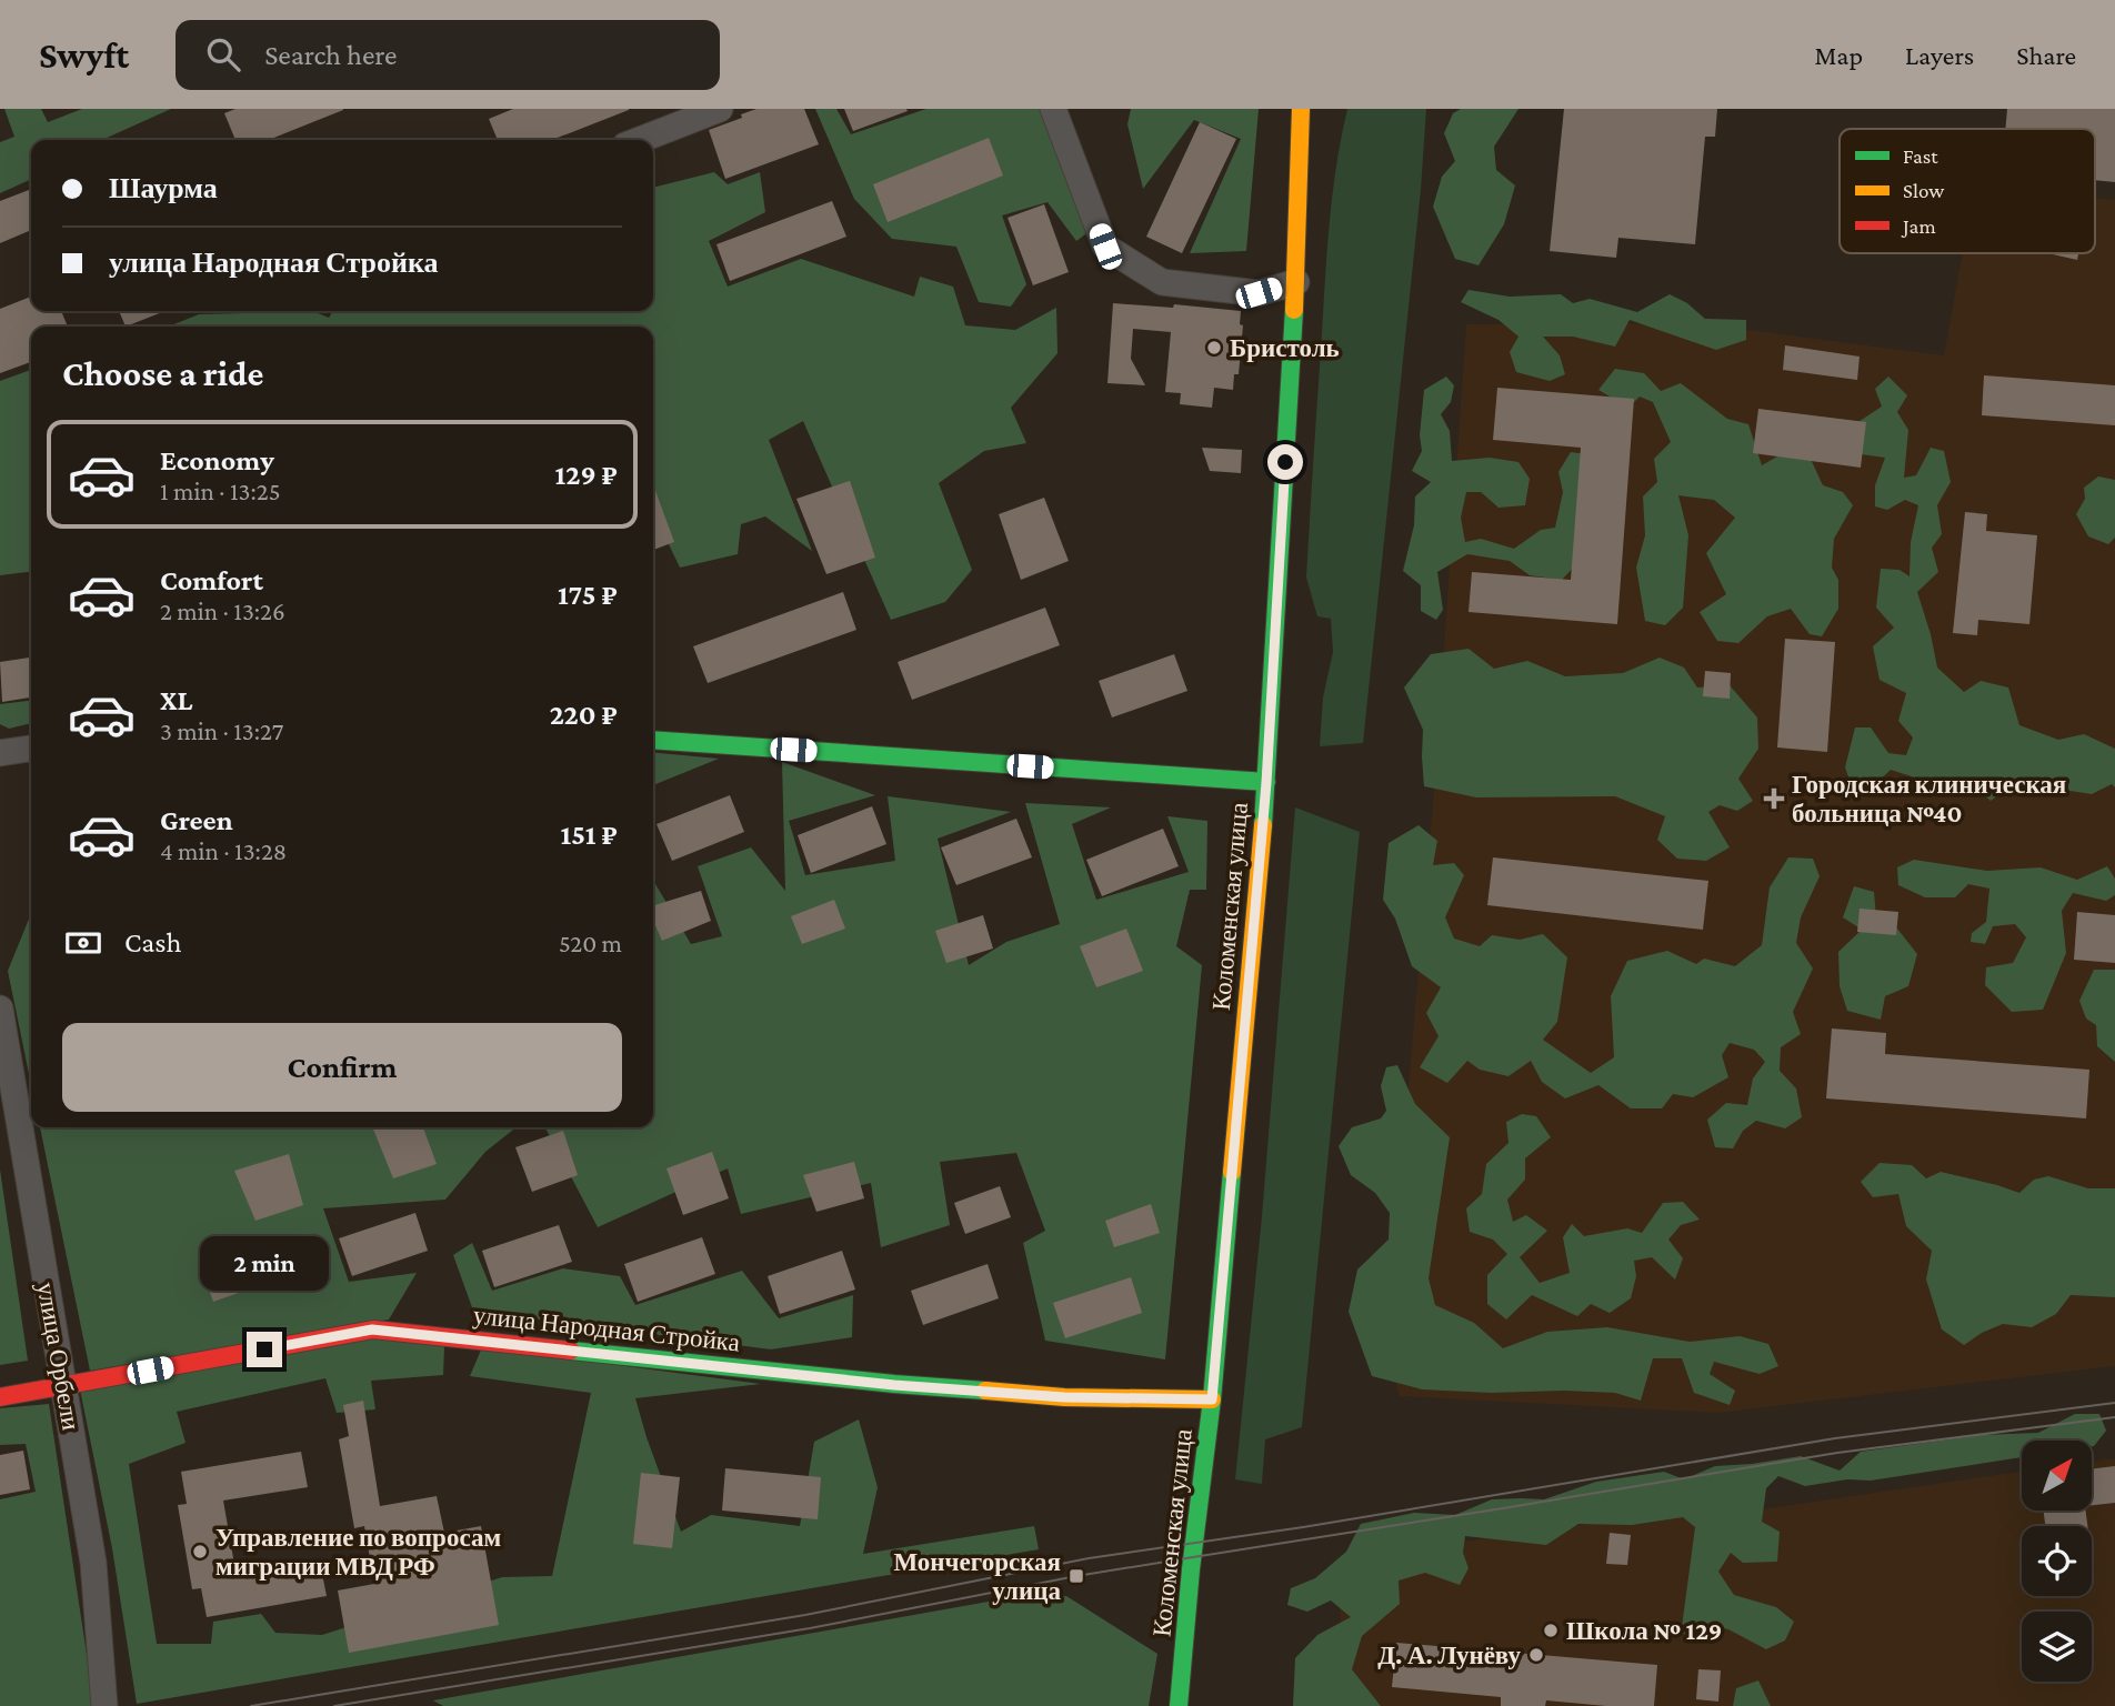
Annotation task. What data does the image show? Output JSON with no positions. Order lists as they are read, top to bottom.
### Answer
{
  "streets": {
    "street": ["Коломенская улица", "улица Народная Стройка", "улица Орбели"]
  },
  "crossings": [
    ["Коломенская улица", "улица Народная Стройка"],
    ["улица Народная Стройка", "улица Орбели"]
  ],
  "places": {
    "other": [
      "Бристоль",
      "Управление по вопросам миграции МВД РФ",
      "Школа № 129",
      "Д. А. Лунёву"
    ],
    "health": ["Городская клиническая больница №40"],
    "transit": ["Мончегорская улица"]
  },
  "legend": ["Fast", "Slow", "Jam"],
  "north": "top right",
  "page": {
    "header": "Swyft",
    "search": "Search here",
    "nav": ["Map", "Layers", "Share"],
    "banner": ["Шаурма", "улица Народная Стройка"],
    "heading": "Choose a ride",
    "list": [
      {
        "name": "Economy",
        "note": "1 min · 13:25",
        "value": "129 ₽"
      },
      {
        "name": "Comfort",
        "note": "2 min · 13:26",
        "value": "175 ₽"
      },
      {
        "name": "XL",
        "note": "3 min · 13:27",
        "value": "220 ₽"
      },
      {
        "name": "Green",
        "note": "4 min · 13:28",
        "value": "151 ₽"
      }
    ],
    "pay": ["Cash", "520 m"],
    "buttons": "Confirm",
    "bubble": "2 min"
  }
}
